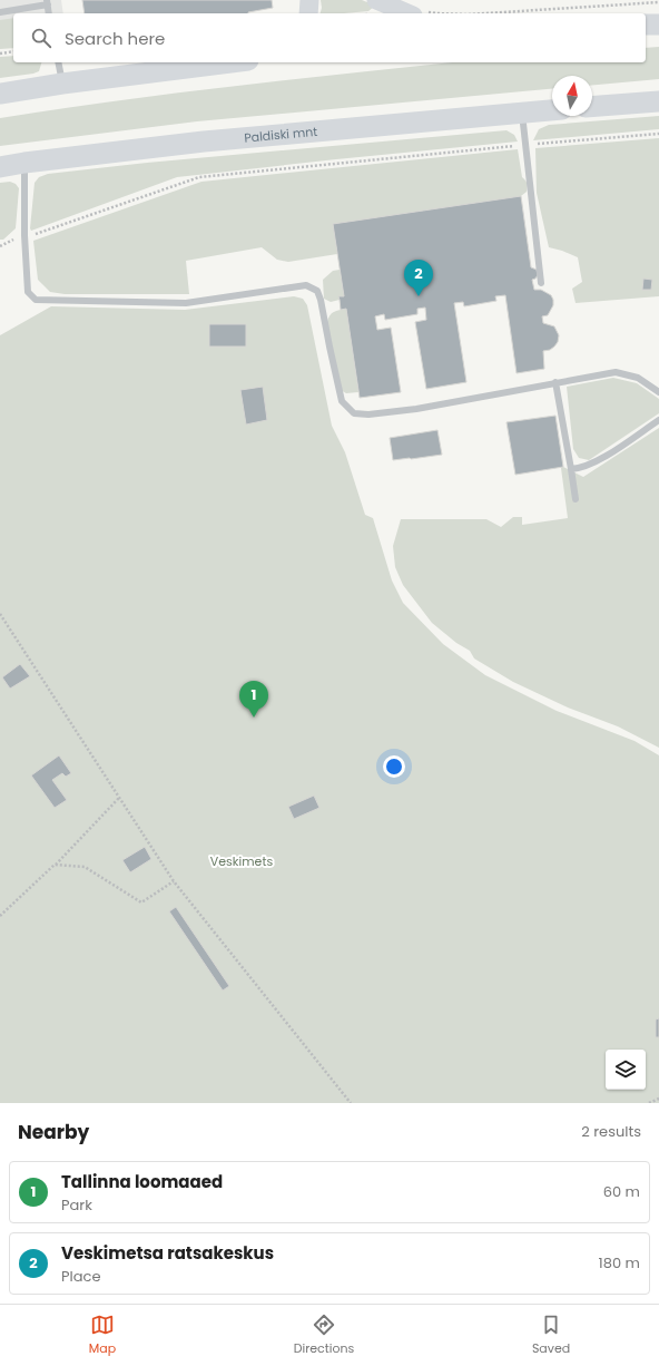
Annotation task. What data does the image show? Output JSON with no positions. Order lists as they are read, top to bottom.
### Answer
{
  "streets": {
    "main road": ["Paldiski mnt"]
  },
  "parks": ["Veskimets"],
  "north": "top",
  "page": {
    "search": "Search here",
    "pins": ["2", "1"],
    "heading": ["Nearby", "2 results"],
    "list": [
      {
        "mark": "1",
        "name": "Tallinna loomaaed",
        "note": "Park",
        "value": "60 m"
      },
      {
        "mark": "2",
        "name": "Veskimetsa ratsakeskus",
        "note": "Place",
        "value": "180 m"
      }
    ],
    "nav": ["Map", "Directions", "Saved"]
  }
}
